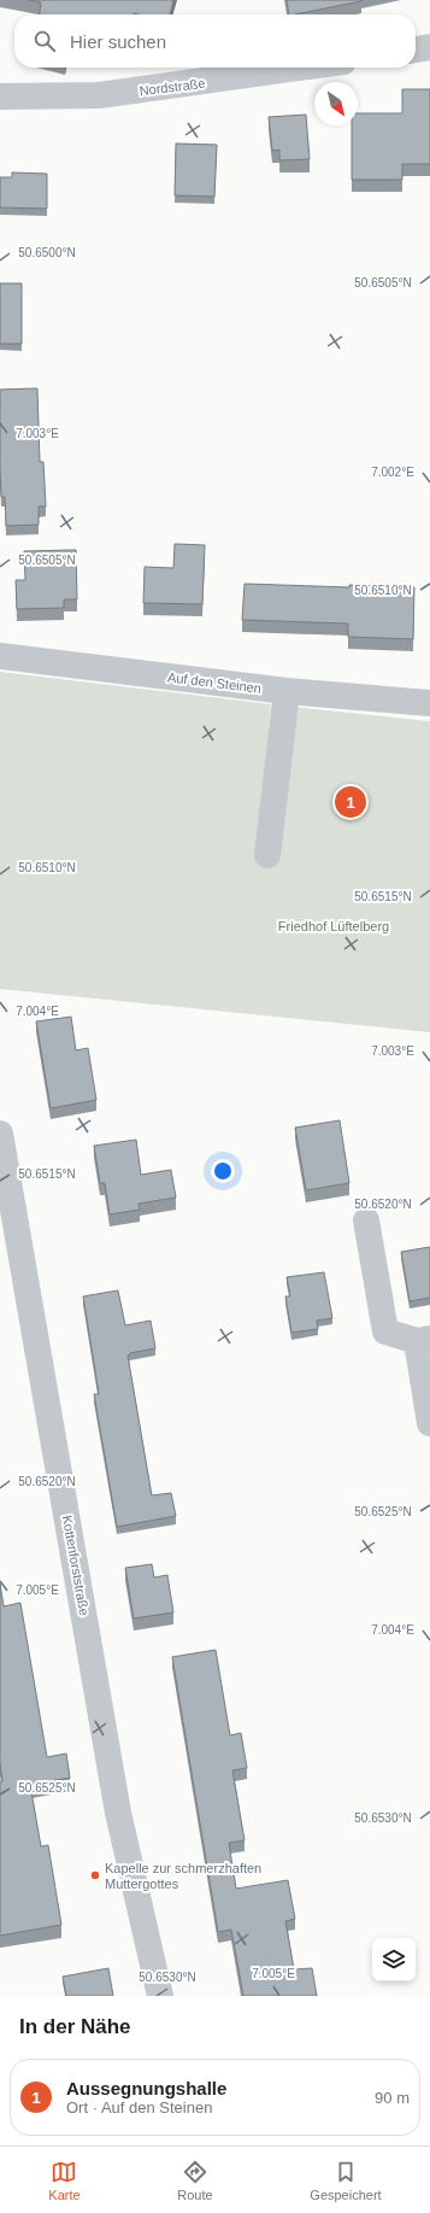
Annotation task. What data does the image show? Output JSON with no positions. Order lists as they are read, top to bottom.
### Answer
{
  "streets": {
    "street": ["Nordstraße", "Auf den Steinen", "Kottenforststraße"]
  },
  "parks": ["Friedhof Lüftelberg"],
  "places": ["Kapelle zur schmerzhaften Muttergottes"],
  "north": "bottom right",
  "page": {
    "search": "Hier suchen",
    "pins": "1",
    "heading": "In der Nähe",
    "list": [
      {
        "mark": "1",
        "name": "Aussegnungshalle",
        "note": "Ort · Auf den Steinen",
        "value": "90 m"
      }
    ],
    "nav": ["Karte", "Route", "Gespeichert"]
  },
  "coordinates": [
    "50.6500°N",
    "50.6505°N",
    "7.003°E",
    "7.002°E",
    "50.6510°N",
    "50.6515°N",
    "7.004°E",
    "50.6520°N",
    "50.6525°N",
    "7.005°E",
    "50.6530°N"
  ]
}
